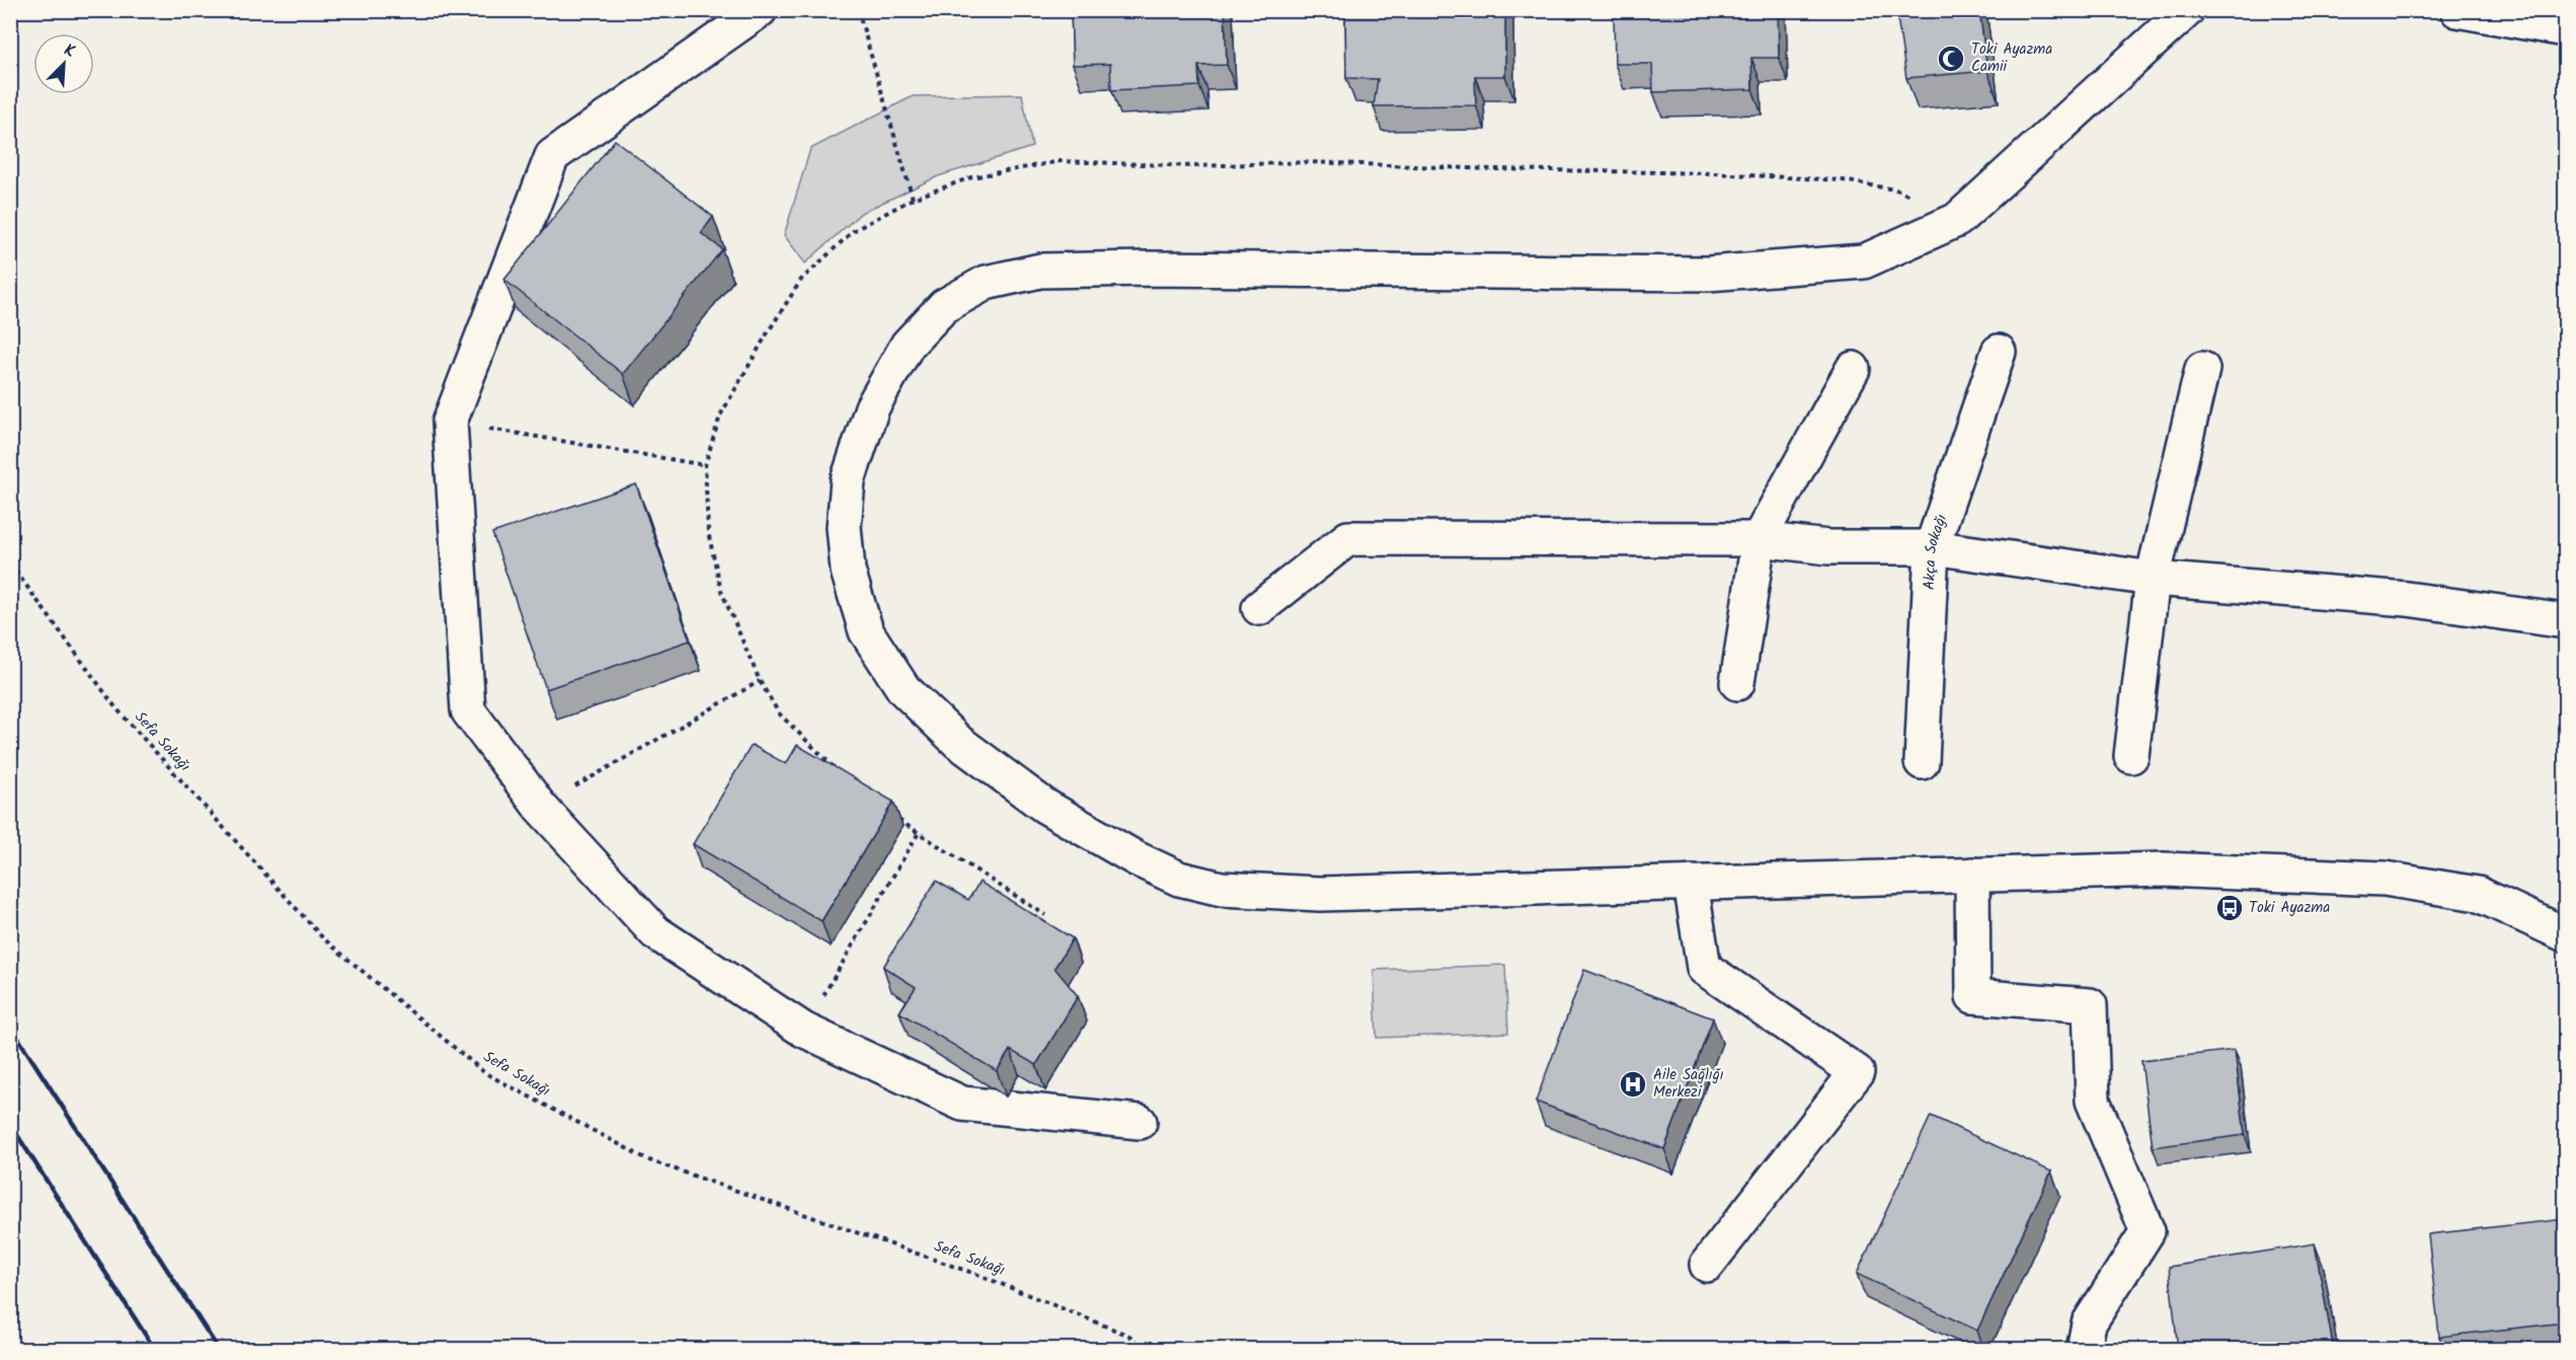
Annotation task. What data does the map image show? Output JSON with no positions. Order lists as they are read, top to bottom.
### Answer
{
  "streets": {
    "street": ["Akça Sokağı"],
    "path": ["Sefa Sokağı"]
  },
  "places": {
    "mosque": ["Toki Ayazma Camii"],
    "bus stop": ["Toki Ayazma"],
    "hospital": ["Aile Sağlığı Merkezi"]
  },
  "north": "top right"
}
